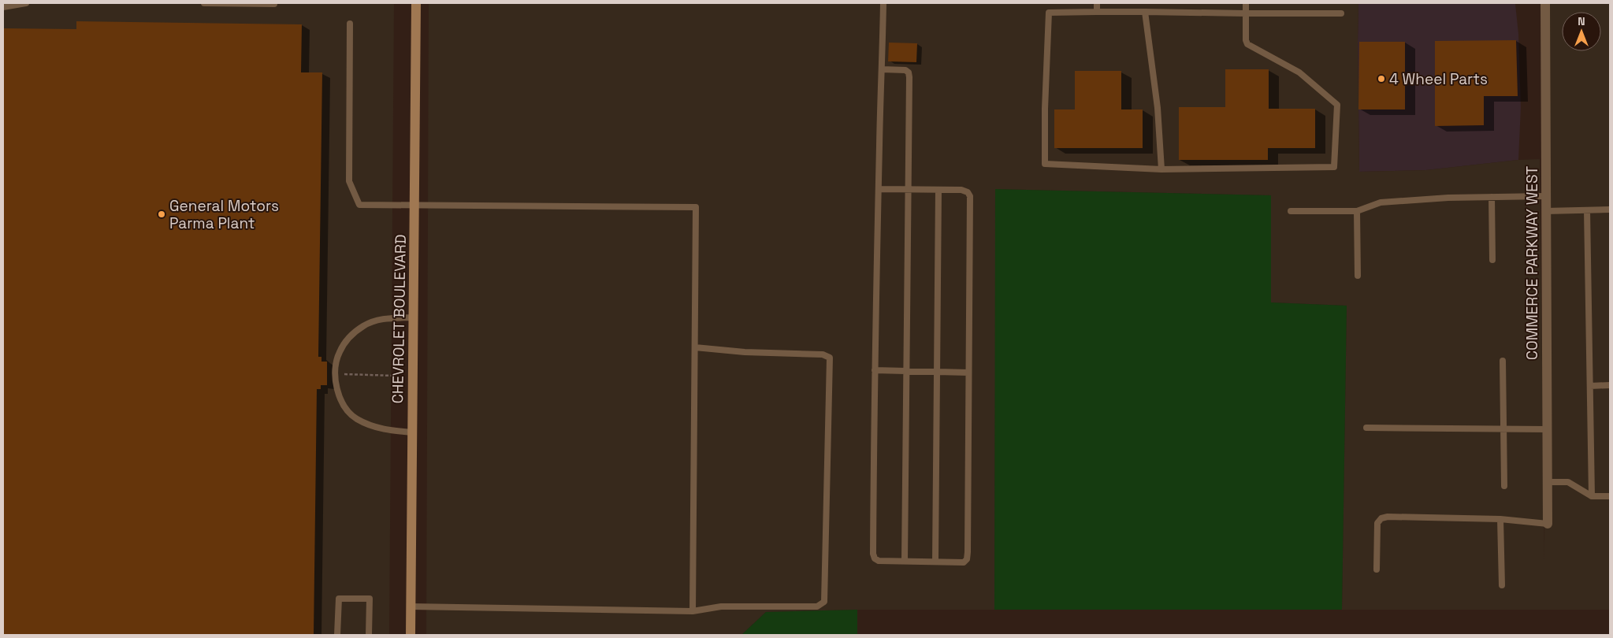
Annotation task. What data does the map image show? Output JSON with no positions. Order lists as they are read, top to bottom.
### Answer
{
  "streets": {
    "main road": ["CHEVROLET BOULEVARD"],
    "street": ["COMMERCE PARKWAY WEST"]
  },
  "places": ["4 Wheel Parts", "General Motors Parma Plant"],
  "north": "top"
}
